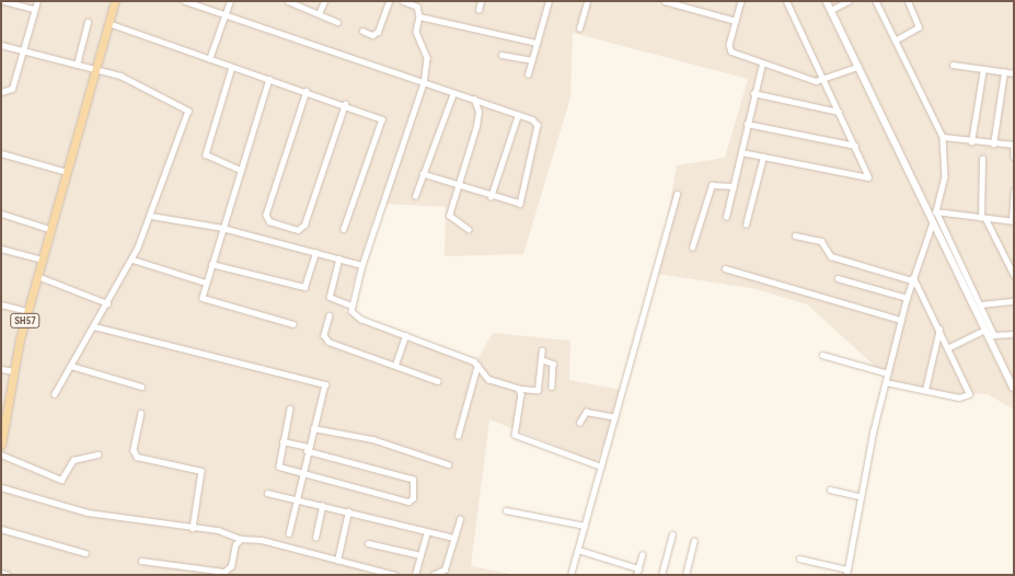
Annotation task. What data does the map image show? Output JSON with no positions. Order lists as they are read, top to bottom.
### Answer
{
  "streets": {
    "main road": ["SH57"]
  }
}
